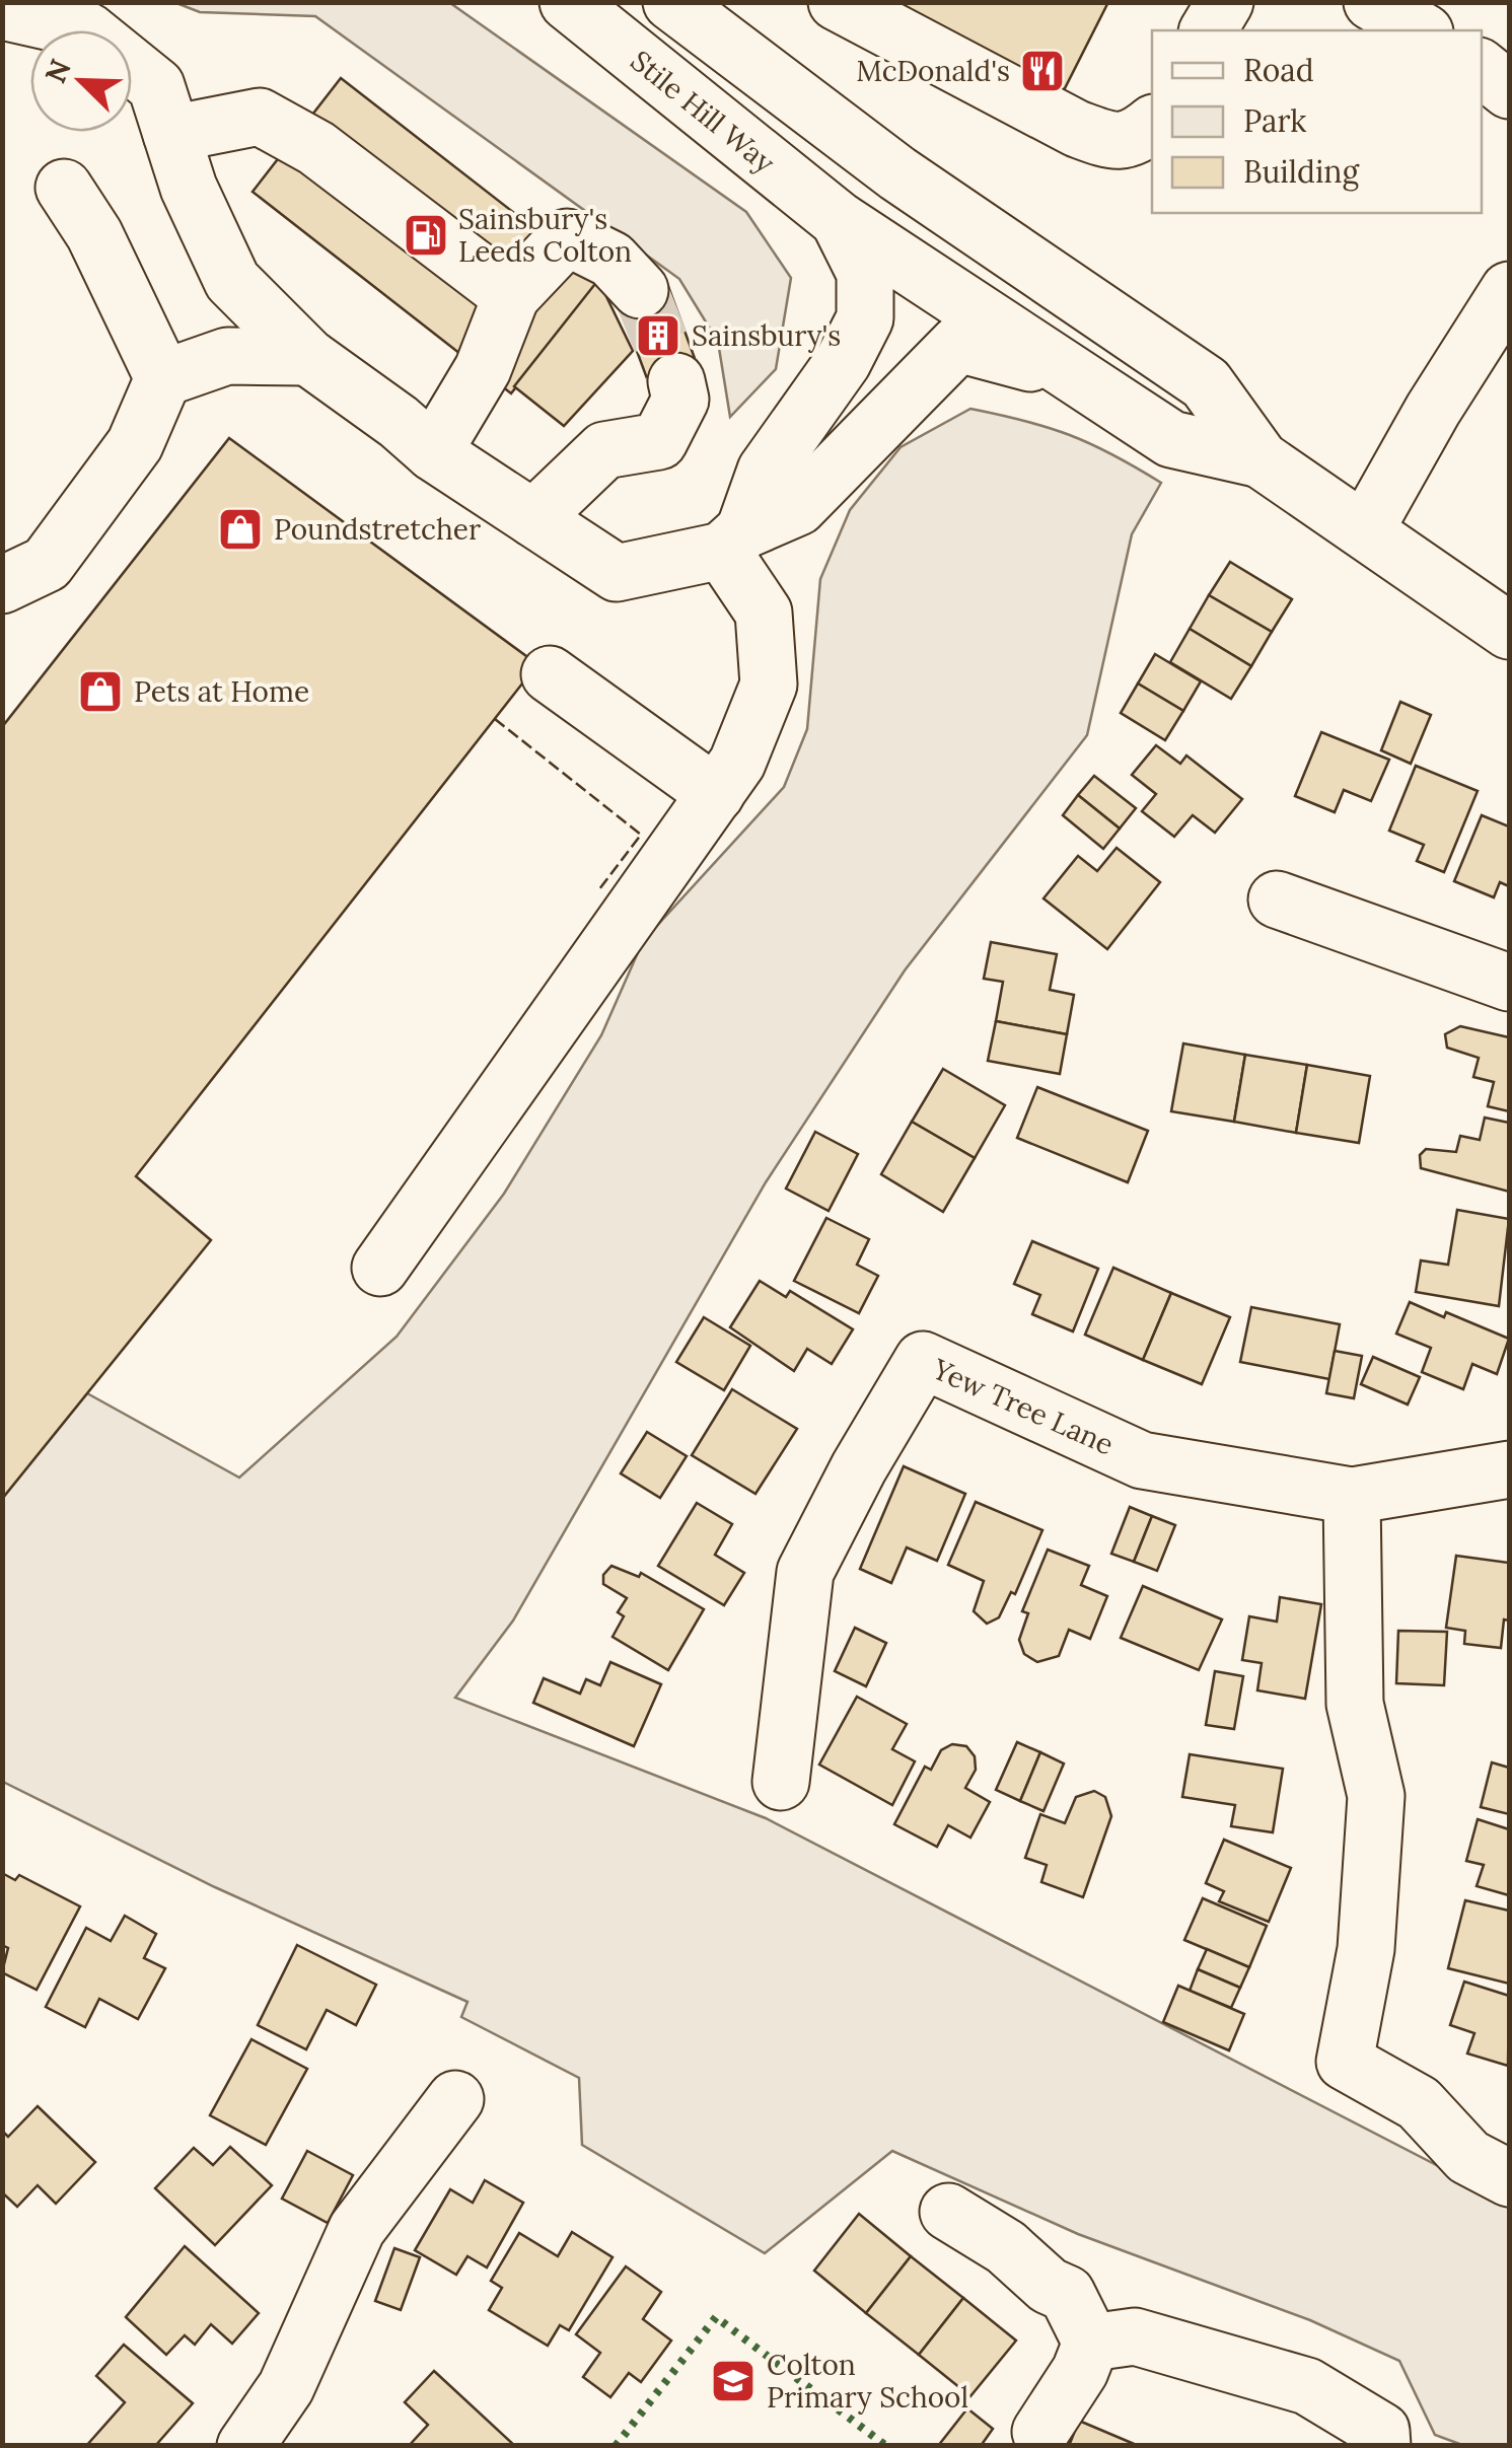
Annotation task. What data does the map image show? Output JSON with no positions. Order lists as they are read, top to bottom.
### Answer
{
  "streets": {
    "street": ["Stile Hill Way", "Yew Tree Lane"]
  },
  "places": {
    "restaurant": ["McDonald's"],
    "fuel station": ["Sainsbury's Leeds Colton"],
    "building": ["Sainsbury's"],
    "shop": ["Poundstretcher", "Pets at Home"],
    "school or university": ["Colton Primary School"]
  },
  "legend": ["Road", "Park", "Building"],
  "north": "top left"
}
